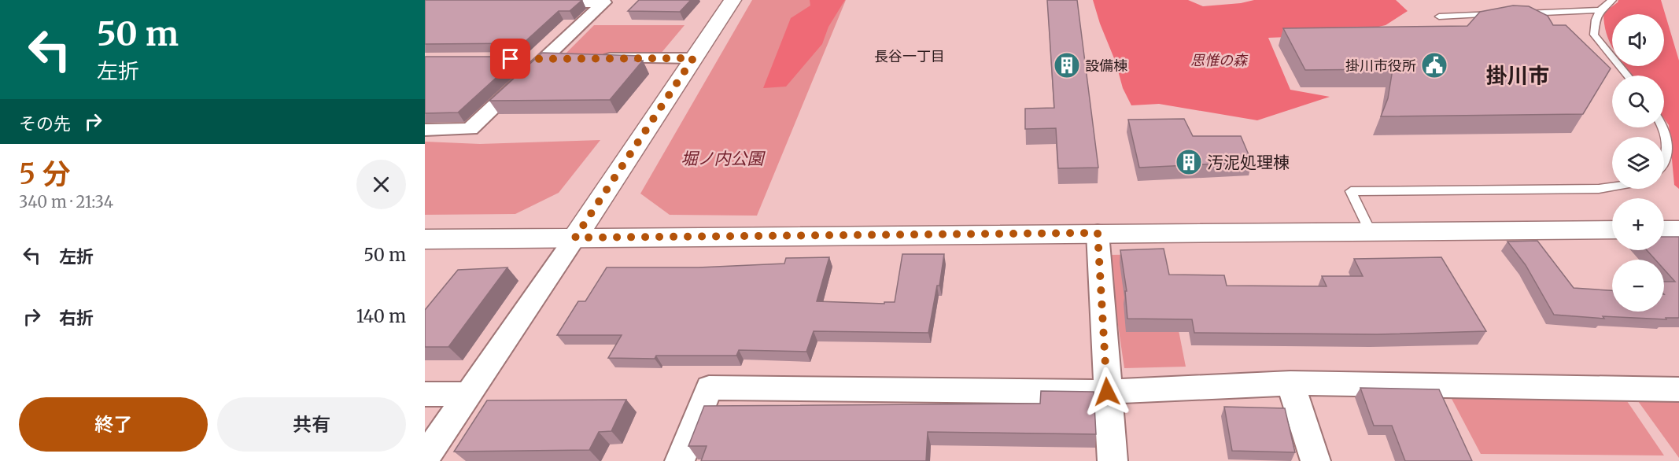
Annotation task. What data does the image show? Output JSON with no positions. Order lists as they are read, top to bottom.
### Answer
{
  "districts": ["長谷一丁目", "掛川市"],
  "parks": ["思惟の森", "堀ノ内公園"],
  "places": {
    "building": ["設備棟", "汚泥処理棟"],
    "public building": ["掛川市役所"]
  },
  "page": {
    "turn": ["50 m", "左折"],
    "map_buttons": ["+", "−"],
    "then": "その先",
    "heading": ["5 分", "340 m · 21:34"],
    "list": [
      {
        "name": "左折",
        "value": "50 m"
      },
      {
        "name": "右折",
        "value": "140 m"
      }
    ],
    "buttons": ["終了", "共有"]
  }
}
